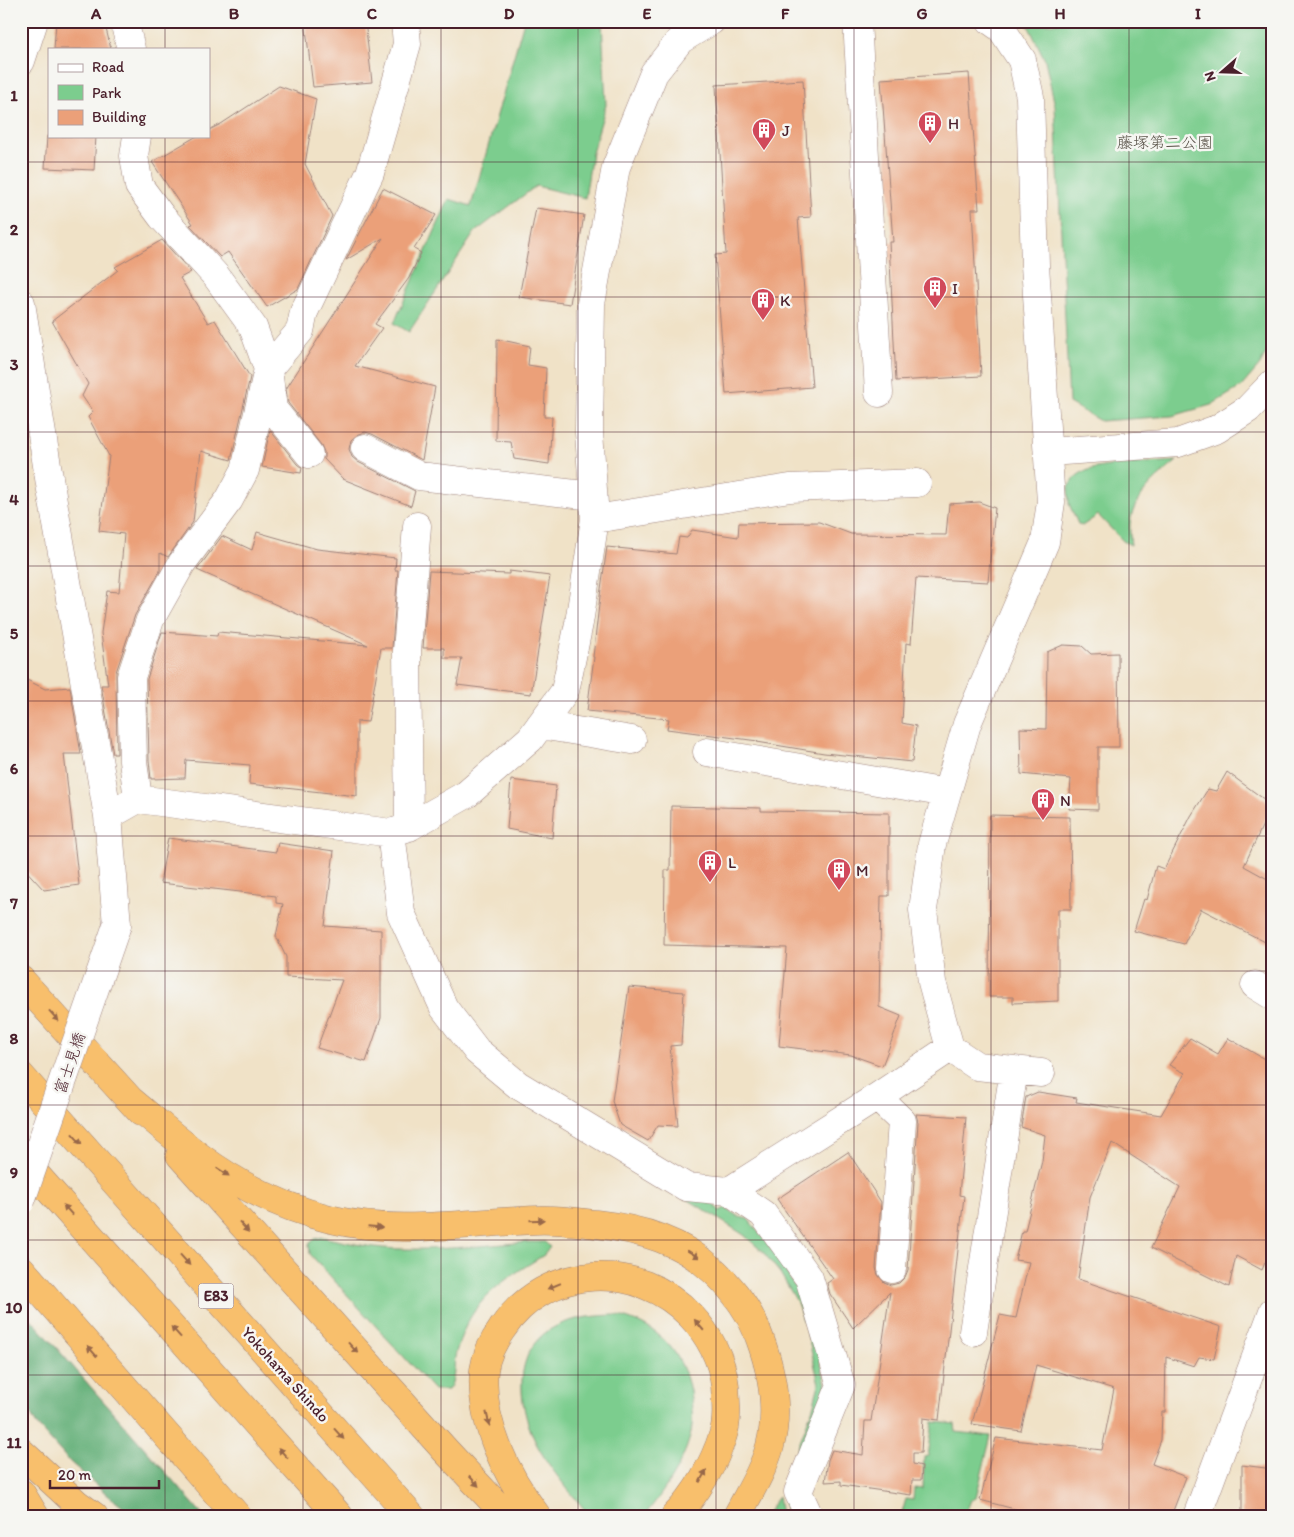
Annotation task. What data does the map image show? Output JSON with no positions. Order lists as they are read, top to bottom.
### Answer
{
  "streets": {
    "highway": ["E83", "Yokohama Shindo"],
    "street": ["富士見橋"]
  },
  "parks": ["藤塚第二公園"],
  "places": {
    "building": [
      "H",
      "J",
      "I",
      "K",
      "N",
      "L",
      "M"
    ]
  },
  "legend": ["Road", "Park", "Building"],
  "scale_bar": "20 m",
  "north": "left",
  "grid": {
    "columns": [
      "A",
      "B",
      "C",
      "D",
      "E",
      "F",
      "G",
      "H",
      "I"
    ],
    "rows": [
      "1",
      "2",
      "3",
      "4",
      "5",
      "6",
      "7",
      "8",
      "9",
      "10",
      "11"
    ]
  }
}
